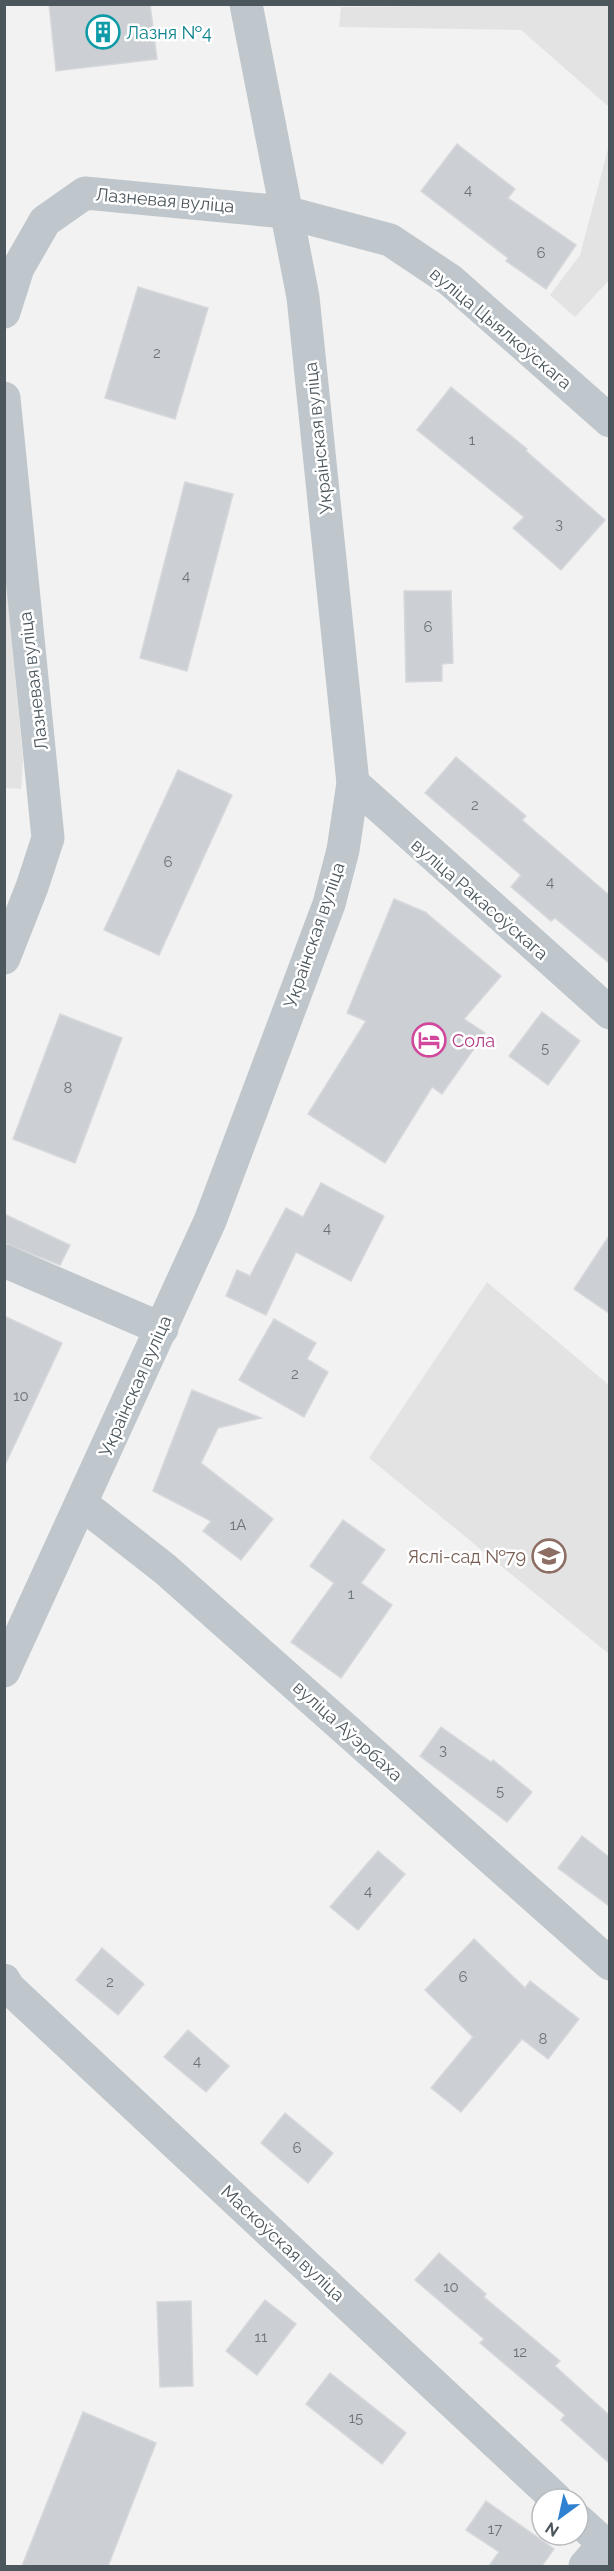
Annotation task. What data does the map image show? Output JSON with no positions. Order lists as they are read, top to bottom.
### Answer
{
  "streets": {
    "street": [
      "Лазневая вуліца",
      "вуліца Цыялкоўскага",
      "Украінская вуліца",
      "вуліца Ракасоўскага",
      "вуліца Аўэрбаха",
      "Маскоўская вуліца"
    ]
  },
  "crossings": [
    ["Лазневая вуліца", "вуліца Цыялкоўскага"],
    ["Лазневая вуліца", "Украінская вуліца"],
    ["вуліца Цыялкоўскага", "Украінская вуліца"],
    ["Украінская вуліца", "вуліца Ракасоўскага"],
    ["Украінская вуліца", "вуліца Аўэрбаха"]
  ],
  "places": {
    "building": ["Лазня №4"],
    "hotel": ["Сола"],
    "school or university": ["Яслі-сад №79"]
  },
  "house_numbers": [
    "4",
    "6",
    "2",
    "1",
    "3",
    "4",
    "6",
    "2",
    "6",
    "4",
    "5",
    "8",
    "4",
    "2",
    "10",
    "1А",
    "1",
    "3",
    "5",
    "4",
    "6",
    "2",
    "8",
    "4",
    "6",
    "10",
    "11",
    "12",
    "15",
    "17"
  ],
  "north": "bottom left"
}
